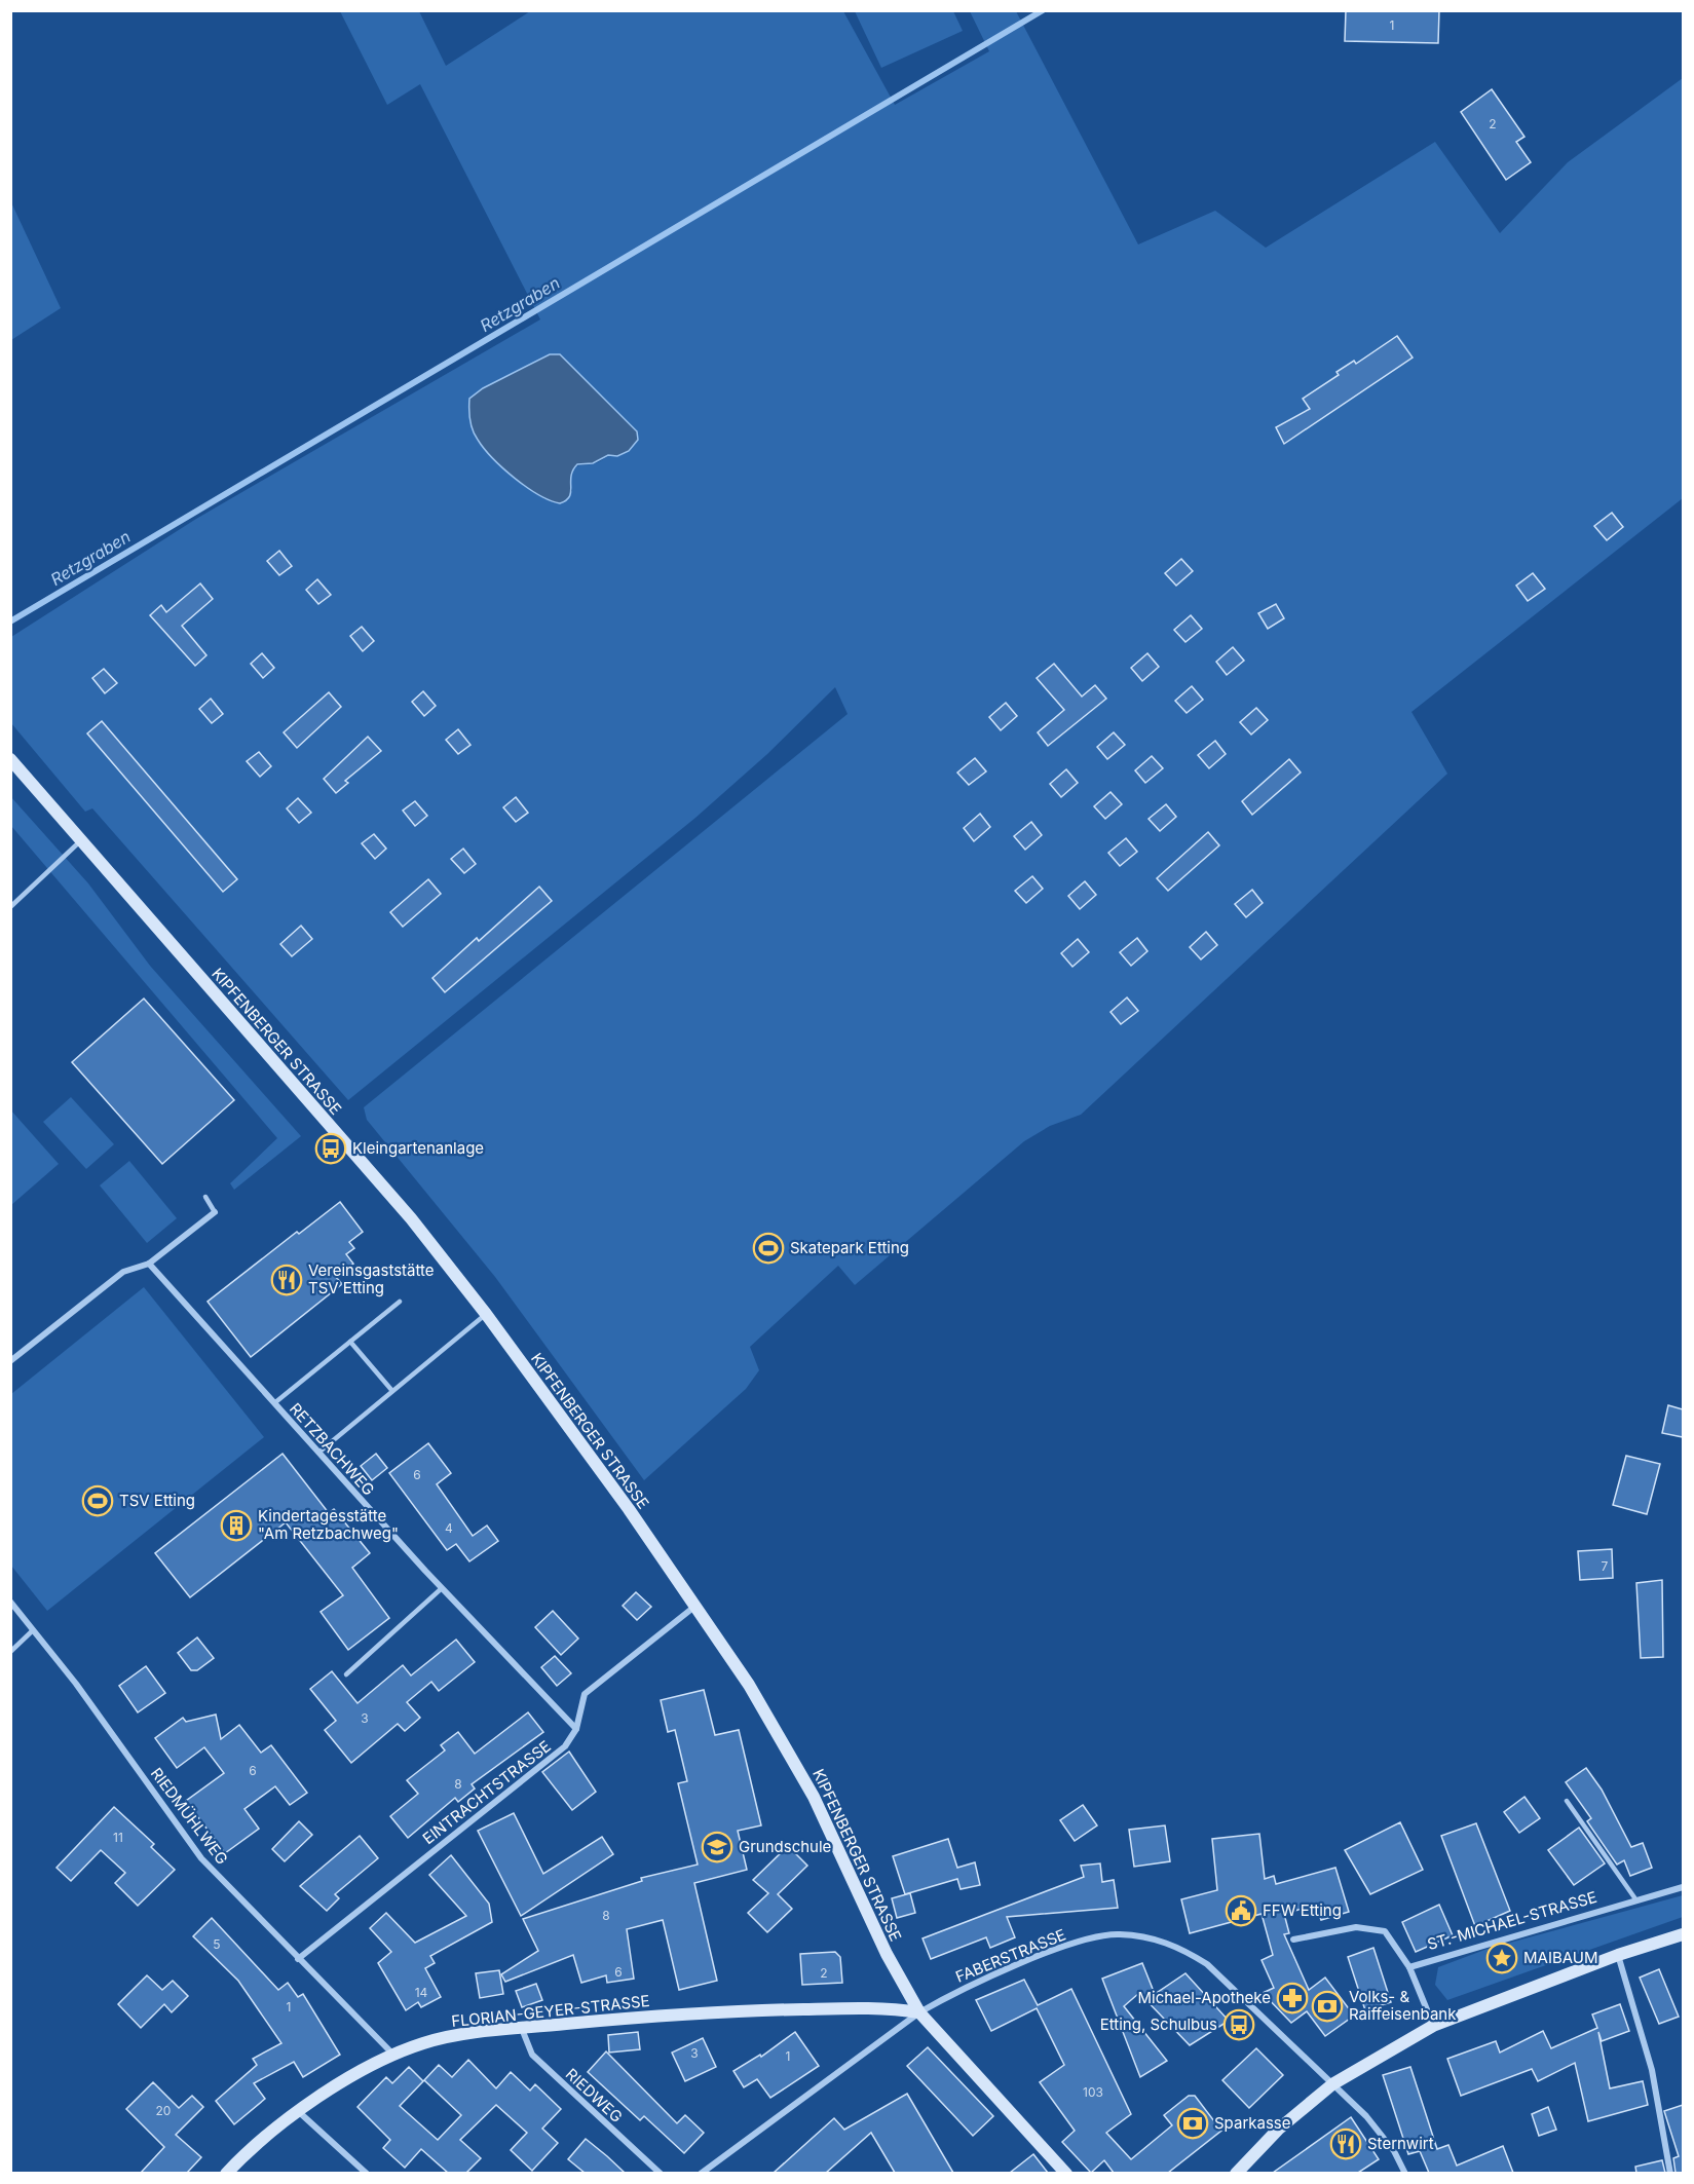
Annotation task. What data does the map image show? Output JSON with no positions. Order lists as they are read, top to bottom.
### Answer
{
  "streets": {
    "street": [
      "KIPFENBERGER STRASSE",
      "RETZBACHWEG",
      "EINTRACHTSTRASSE",
      "RIEDMÜHLWEG",
      "ST.-MICHAEL-STRASSE",
      "FABERSTRASSE",
      "FLORIAN-GEYER-STRASSE",
      "RIEDWEG"
    ]
  },
  "crossings": [
    ["KIPFENBERGER STRASSE", "EINTRACHTSTRASSE"],
    ["KIPFENBERGER STRASSE", "FABERSTRASSE"],
    ["KIPFENBERGER STRASSE", "FLORIAN-GEYER-STRASSE"],
    ["RETZBACHWEG", "EINTRACHTSTRASSE"],
    ["EINTRACHTSTRASSE", "RIEDMÜHLWEG"],
    ["RIEDMÜHLWEG", "FLORIAN-GEYER-STRASSE"],
    ["FABERSTRASSE", "FLORIAN-GEYER-STRASSE"],
    ["FLORIAN-GEYER-STRASSE", "RIEDWEG"]
  ],
  "water": ["Retzgraben"],
  "places": {
    "bus stop": ["Kleingartenanlage", "Etting, Schulbus"],
    "sports": ["Skatepark Etting", "TSV Etting"],
    "restaurant": ["Vereinsgaststätte TSV Etting", "Sternwirt"],
    "building": ["Kindertagesstätte \"Am Retzbachweg\""],
    "school or university": ["Grundschule"],
    "public building": ["FFW Etting"],
    "place": ["MAIBAUM"],
    "pharmacy": ["Michael-Apotheke"],
    "bank": ["Volks- & Raiffeisenbank", "Sparkasse"]
  },
  "house_numbers": [
    "1",
    "2",
    "6",
    "4",
    "7",
    "3",
    "6",
    "8",
    "11",
    "8",
    "5",
    "6",
    "2",
    "14",
    "1",
    "3",
    "1",
    "103",
    "20"
  ]
}
